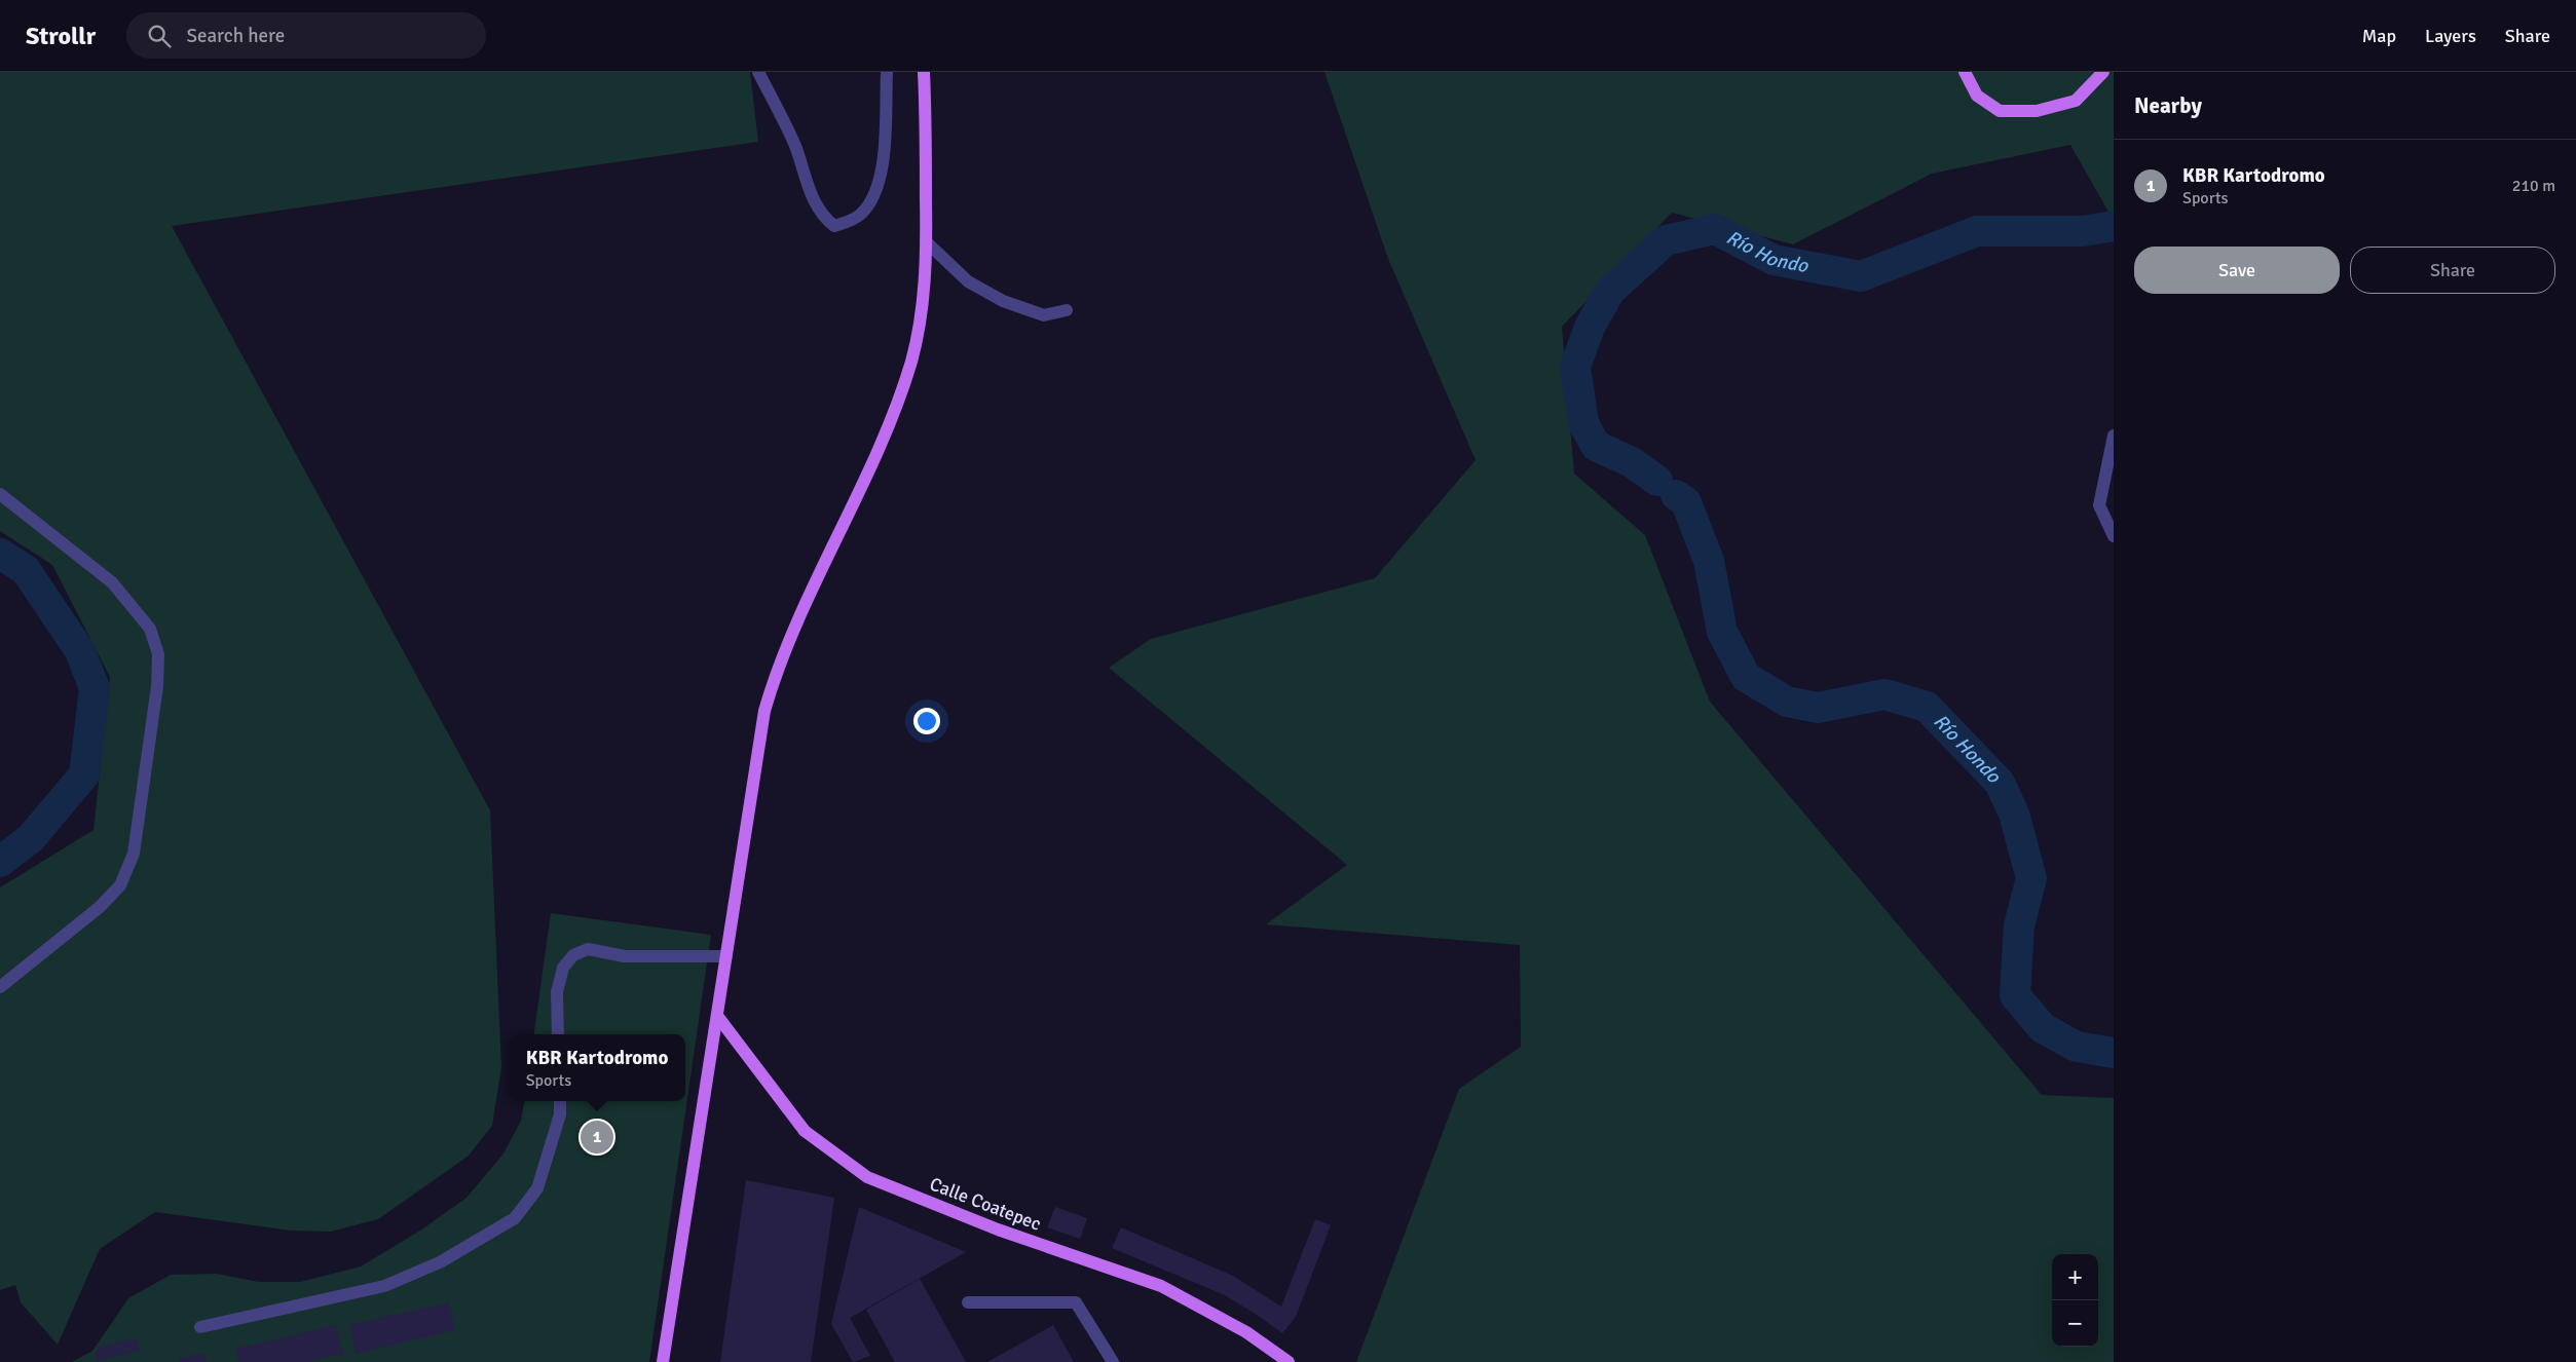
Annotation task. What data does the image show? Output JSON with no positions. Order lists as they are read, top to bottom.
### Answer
{
  "streets": {
    "main road": ["Calle Coatepec"]
  },
  "water": ["Río Hondo"],
  "page": {
    "header": "Strollr",
    "search": "Search here",
    "nav": ["Map", "Layers", "Share"],
    "heading": "Nearby",
    "list": [
      {
        "mark": "1",
        "name": "KBR Kartodromo",
        "note": "Sports",
        "value": "210 m"
      }
    ],
    "buttons": ["Save", "Share"],
    "popup": ["KBR Kartodromo", "Sports"],
    "pins": "1",
    "map_buttons": ["+", "−"]
  }
}
